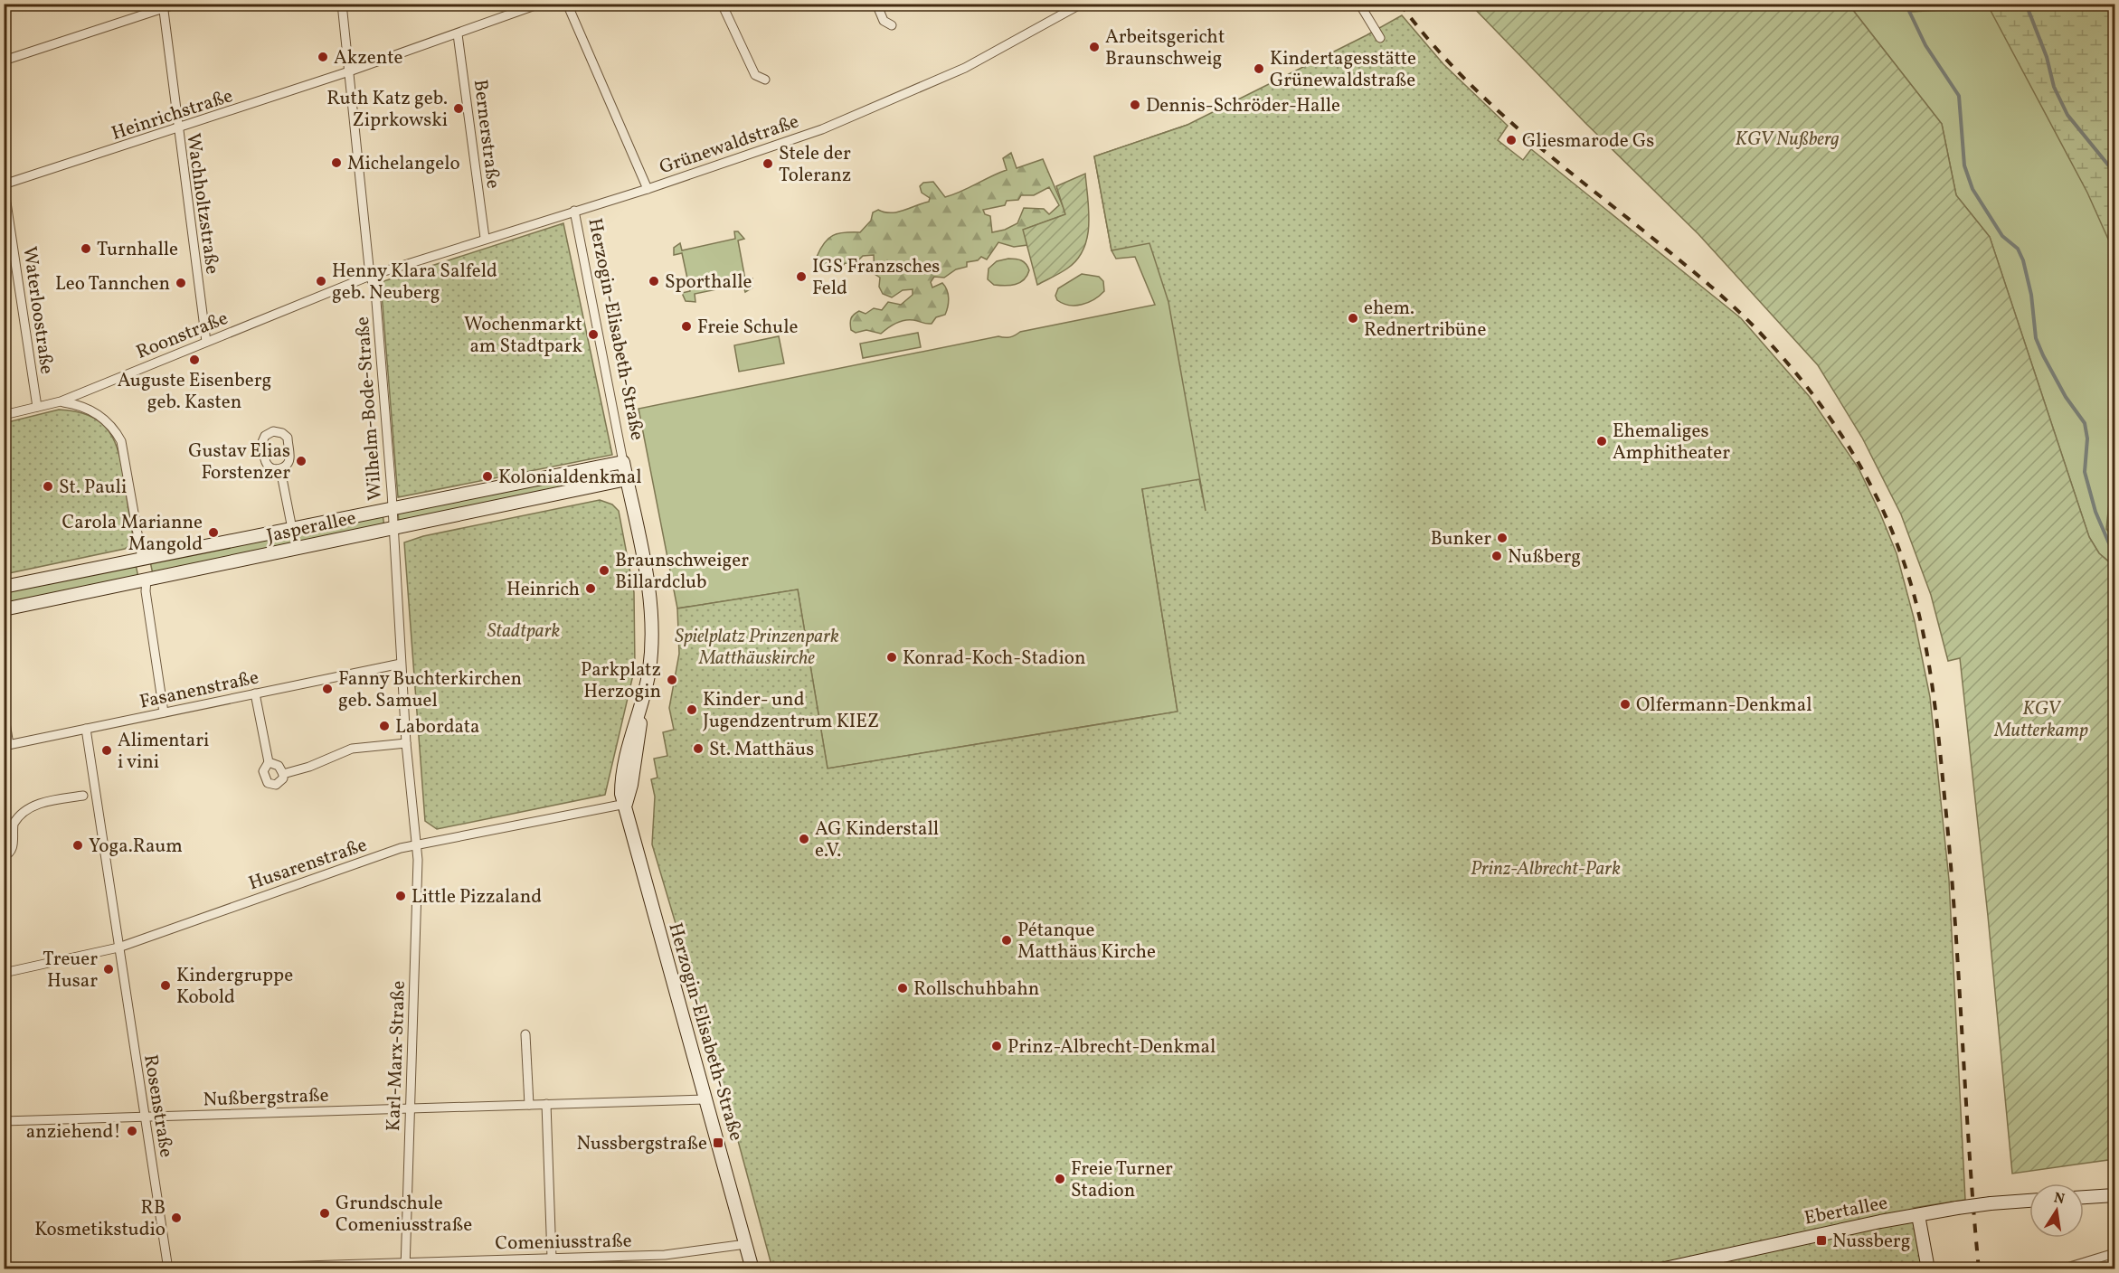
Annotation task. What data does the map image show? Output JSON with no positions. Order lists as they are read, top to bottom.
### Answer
{
  "streets": {
    "street": [
      "Heinrichstraße",
      "Bernerstraße",
      "Grünewaldstraße",
      "Wachholtzstraße",
      "Waterloostraße",
      "Herzogin-Elisabeth-Straße",
      "Roonstraße",
      "Wilhelm-Bode-Straße",
      "Jasperallee",
      "Fasanenstraße",
      "Husarenstraße",
      "Karl-Marx-Straße",
      "Nußbergstraße",
      "Rosenstraße",
      "Ebertallee",
      "Comeniusstraße"
    ]
  },
  "crossings": [
    ["Heinrichstraße", "Bernerstraße"],
    ["Heinrichstraße", "Wachholtzstraße"],
    ["Heinrichstraße", "Waterloostraße"],
    ["Heinrichstraße", "Wilhelm-Bode-Straße"],
    ["Bernerstraße", "Grünewaldstraße"],
    ["Grünewaldstraße", "Herzogin-Elisabeth-Straße"],
    ["Grünewaldstraße", "Roonstraße"],
    ["Grünewaldstraße", "Wilhelm-Bode-Straße"],
    ["Wachholtzstraße", "Roonstraße"],
    ["Waterloostraße", "Roonstraße"],
    ["Herzogin-Elisabeth-Straße", "Jasperallee"],
    ["Herzogin-Elisabeth-Straße", "Husarenstraße"],
    ["Herzogin-Elisabeth-Straße", "Nußbergstraße"],
    ["Herzogin-Elisabeth-Straße", "Comeniusstraße"],
    ["Roonstraße", "Wilhelm-Bode-Straße"],
    ["Wilhelm-Bode-Straße", "Jasperallee"],
    ["Wilhelm-Bode-Straße", "Fasanenstraße"],
    ["Wilhelm-Bode-Straße", "Husarenstraße"],
    ["Wilhelm-Bode-Straße", "Karl-Marx-Straße"],
    ["Fasanenstraße", "Rosenstraße"],
    ["Husarenstraße", "Karl-Marx-Straße"],
    ["Husarenstraße", "Rosenstraße"],
    ["Karl-Marx-Straße", "Nußbergstraße"],
    ["Karl-Marx-Straße", "Comeniusstraße"],
    ["Nußbergstraße", "Rosenstraße"]
  ],
  "parks": [
    "KGV Nußberg",
    "Stadtpark",
    "Spielplatz Prinzenpark Matthäuskirche",
    "KGV Mutterkamp",
    "Prinz-Albrecht-Park"
  ],
  "places": {
    "other": [
      "Arbeitsgericht Braunschweig",
      "Akzente",
      "Kindertagesstätte Grünewaldstraße",
      "Dennis-Schröder-Halle",
      "Ruth Katz geb. Ziprkowski",
      "Gliesmarode Gs",
      "Michelangelo",
      "Stele der Toleranz",
      "Turnhalle",
      "IGS Franzsches Feld",
      "Henny Klara Salfeld geb. Neuberg",
      "Sporthalle",
      "Leo Tannchen",
      "ehem. Rednertribüne",
      "Freie Schule",
      "Wochenmarkt am Stadtpark",
      "Auguste Eisenberg geb. Kasten",
      "Ehemaliges Amphitheater",
      "Gustav Elias Forstenzer",
      "Kolonialdenkmal",
      "St. Pauli",
      "Carola Marianne Mangold",
      "Bunker",
      "Nußberg",
      "Braunschweiger Billardclub",
      "Heinrich",
      "Konrad-Koch-Stadion",
      "Parkplatz Herzogin",
      "Fanny Buchterkirchen geb. Samuel",
      "Olfermann-Denkmal",
      "Kinder- und Jugendzentrum KIEZ",
      "Labordata",
      "St. Matthäus",
      "Alimentari i vini",
      "AG Kinderstall e.V.",
      "Yoga.Raum",
      "Little Pizzaland",
      "Pétanque Matthäus Kirche",
      "Treuer Husar",
      "Kindergruppe Kobold",
      "Rollschuhbahn",
      "Prinz-Albrecht-Denkmal",
      "anziehend!",
      "Freie Turner Stadion",
      "Grundschule Comeniusstraße",
      "RB Kosmetikstudio"
    ],
    "transit": ["Nussbergstraße", "Nussberg"]
  },
  "north": "top"
}
